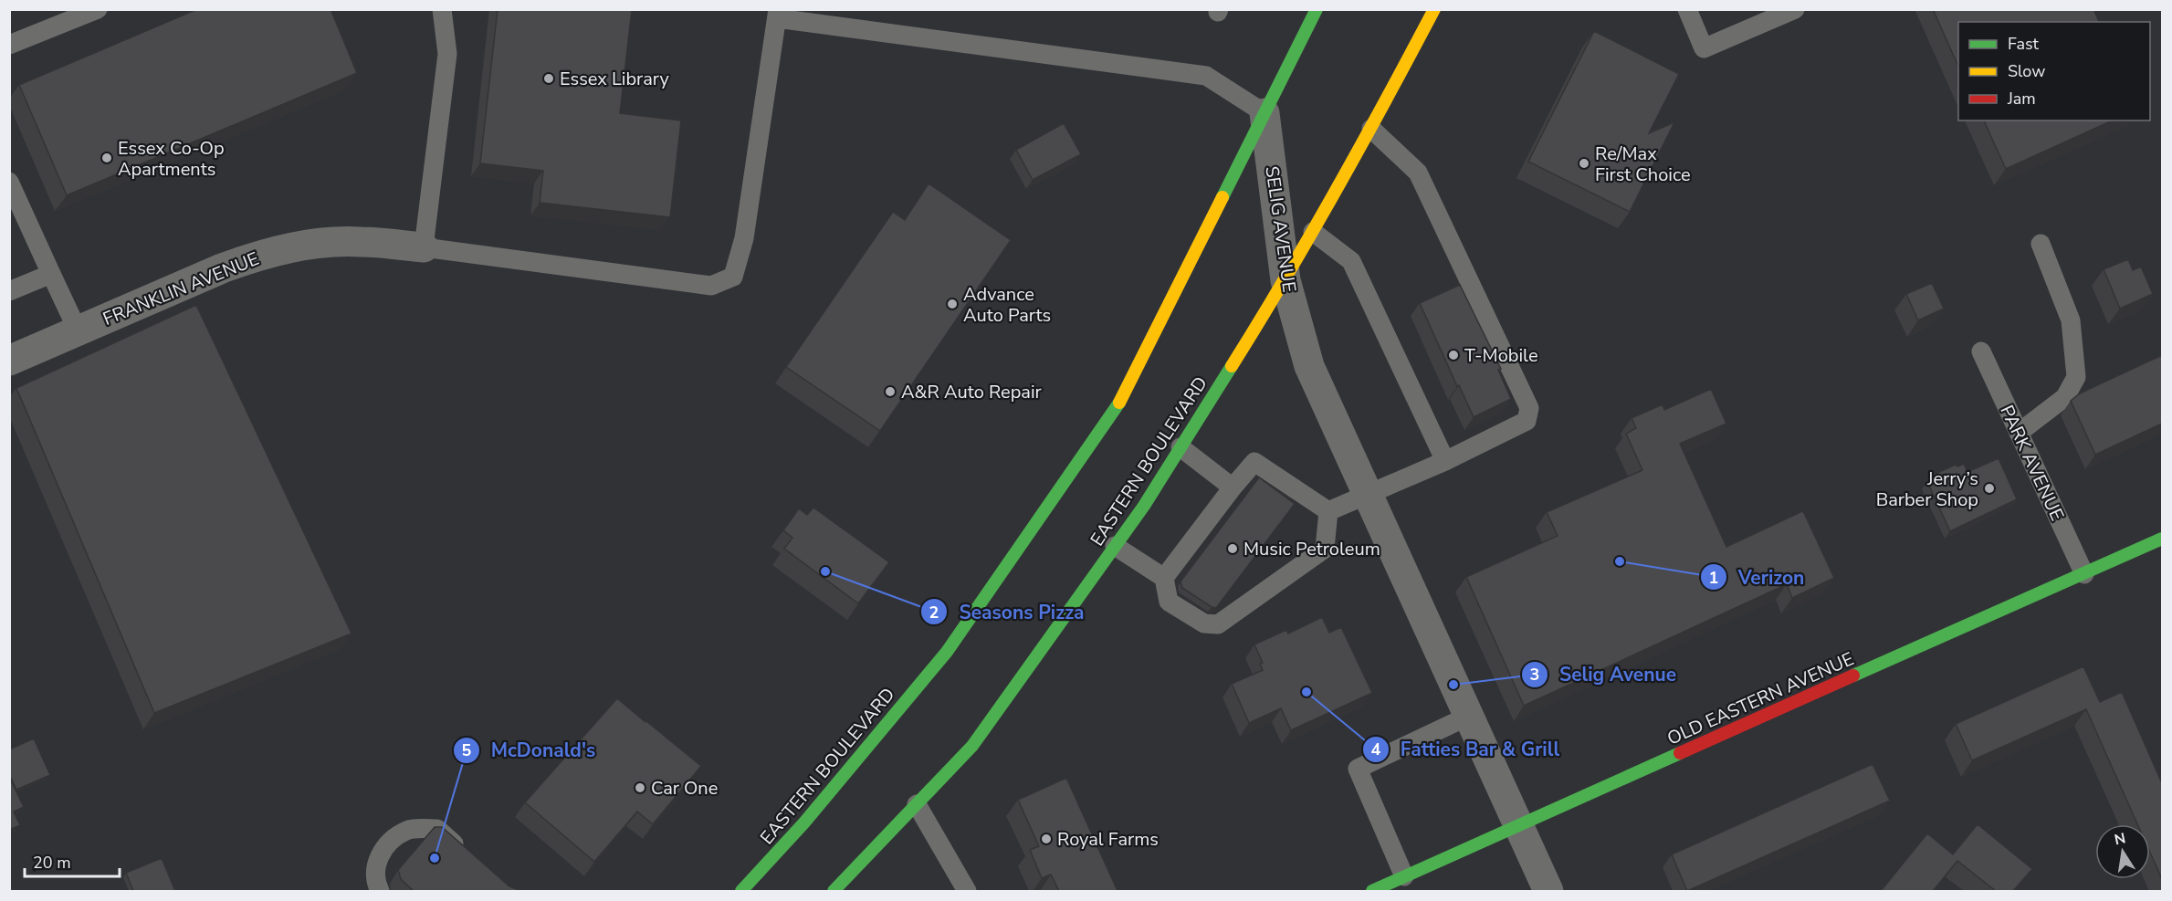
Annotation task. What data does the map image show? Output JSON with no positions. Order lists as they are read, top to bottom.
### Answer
{
  "streets": {
    "main road": ["EASTERN BOULEVARD", "OLD EASTERN AVENUE"],
    "street": ["SELIG AVENUE", "FRANKLIN AVENUE"],
    "lane": ["PARK AVENUE"]
  },
  "crossings": [
    ["SELIG AVENUE", "EASTERN BOULEVARD"],
    ["SELIG AVENUE", "OLD EASTERN AVENUE"],
    ["PARK AVENUE", "OLD EASTERN AVENUE"]
  ],
  "places": [
    "Essex Library",
    "Essex Co-Op Apartments",
    "Re/Max First Choice",
    "Advance Auto Parts",
    "T-Mobile",
    "A&R Auto Repair",
    "Jerry’s Barber Shop",
    "Music Petroleum",
    "Verizon",
    "Seasons Pizza",
    "Selig Avenue",
    "Fatties Bar & Grill",
    "Car One",
    "Royal Farms",
    "McDonald's"
  ],
  "legend": ["Fast", "Slow", "Jam"],
  "scale_bar": "20 m",
  "north": "top"
}
